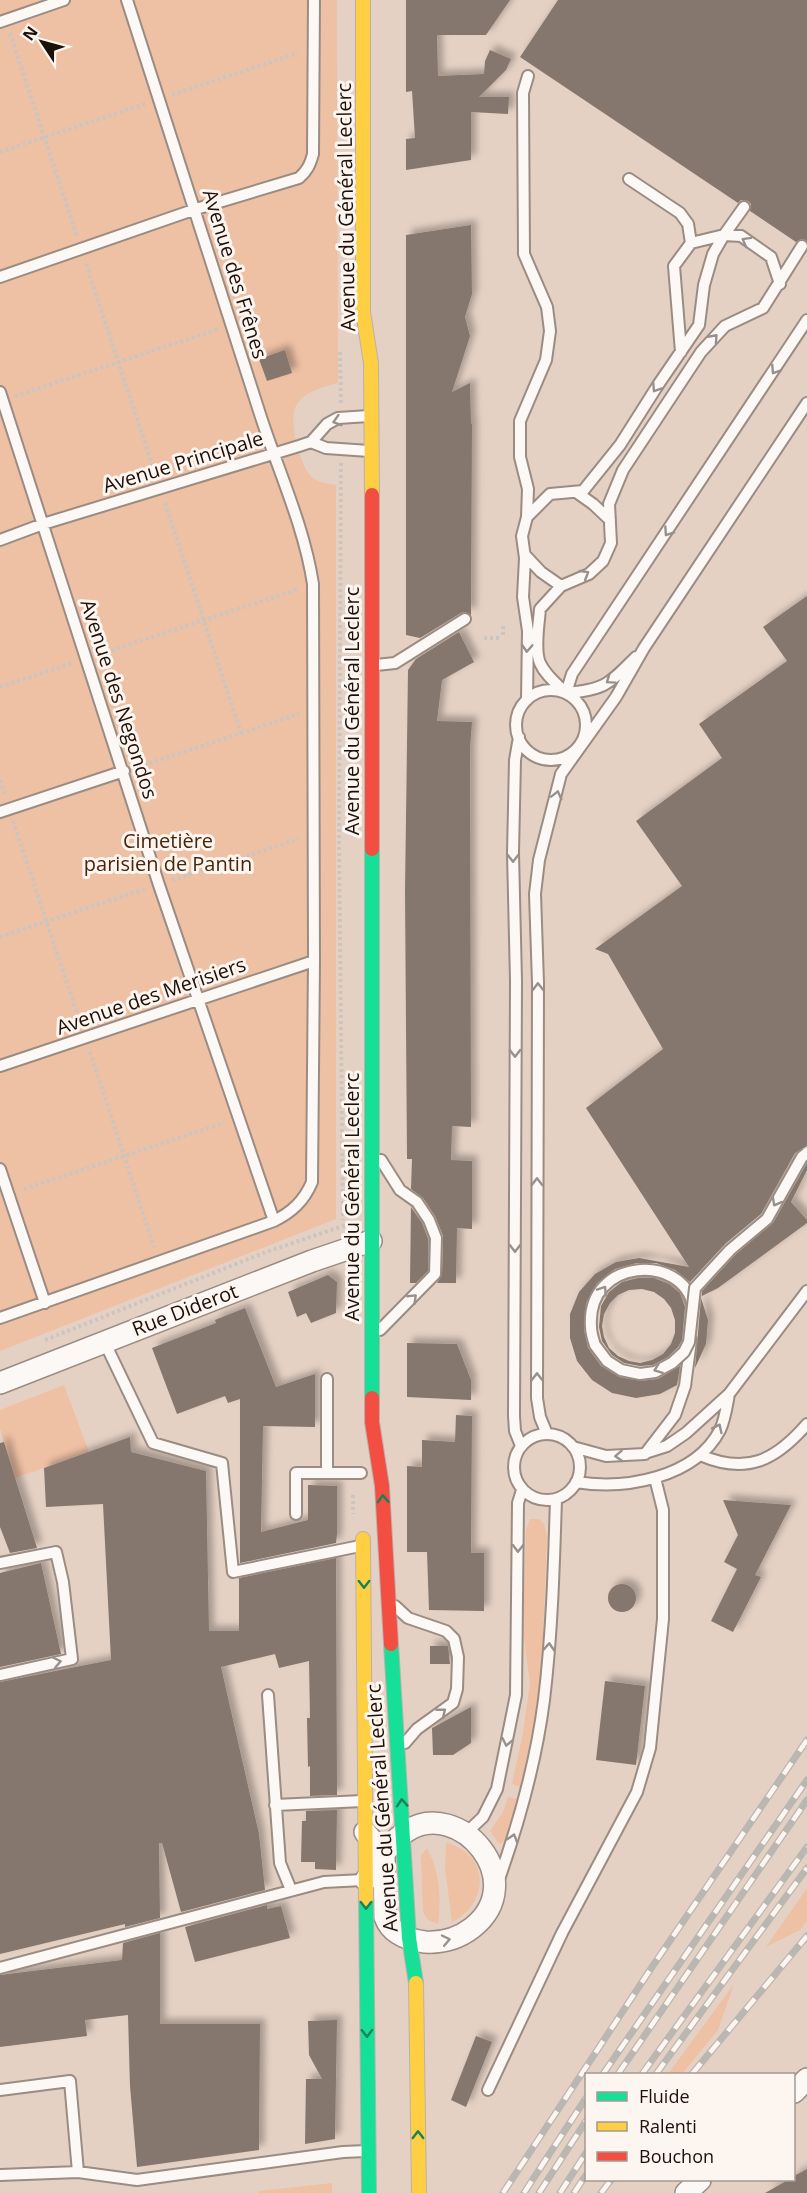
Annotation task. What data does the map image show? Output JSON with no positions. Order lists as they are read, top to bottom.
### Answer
{
  "streets": {
    "main road": ["Avenue du Général Leclerc"],
    "street": ["Rue Diderot"],
    "lane": [
      "Avenue des Frênes",
      "Avenue Principale",
      "Avenue des Negondos",
      "Avenue des Merisiers"
    ]
  },
  "crossings": [
    ["Avenue du Général Leclerc", "Rue Diderot"],
    ["Avenue des Frênes", "Avenue Principale"],
    ["Avenue des Frênes", "Avenue des Negondos"],
    ["Avenue des Frênes", "Avenue des Merisiers"],
    ["Avenue Principale", "Avenue des Negondos"],
    ["Avenue des Negondos", "Avenue des Merisiers"]
  ],
  "parks": ["Cimetière parisien de Pantin"],
  "legend": ["Fluide", "Ralenti", "Bouchon"],
  "north": "top left"
}
